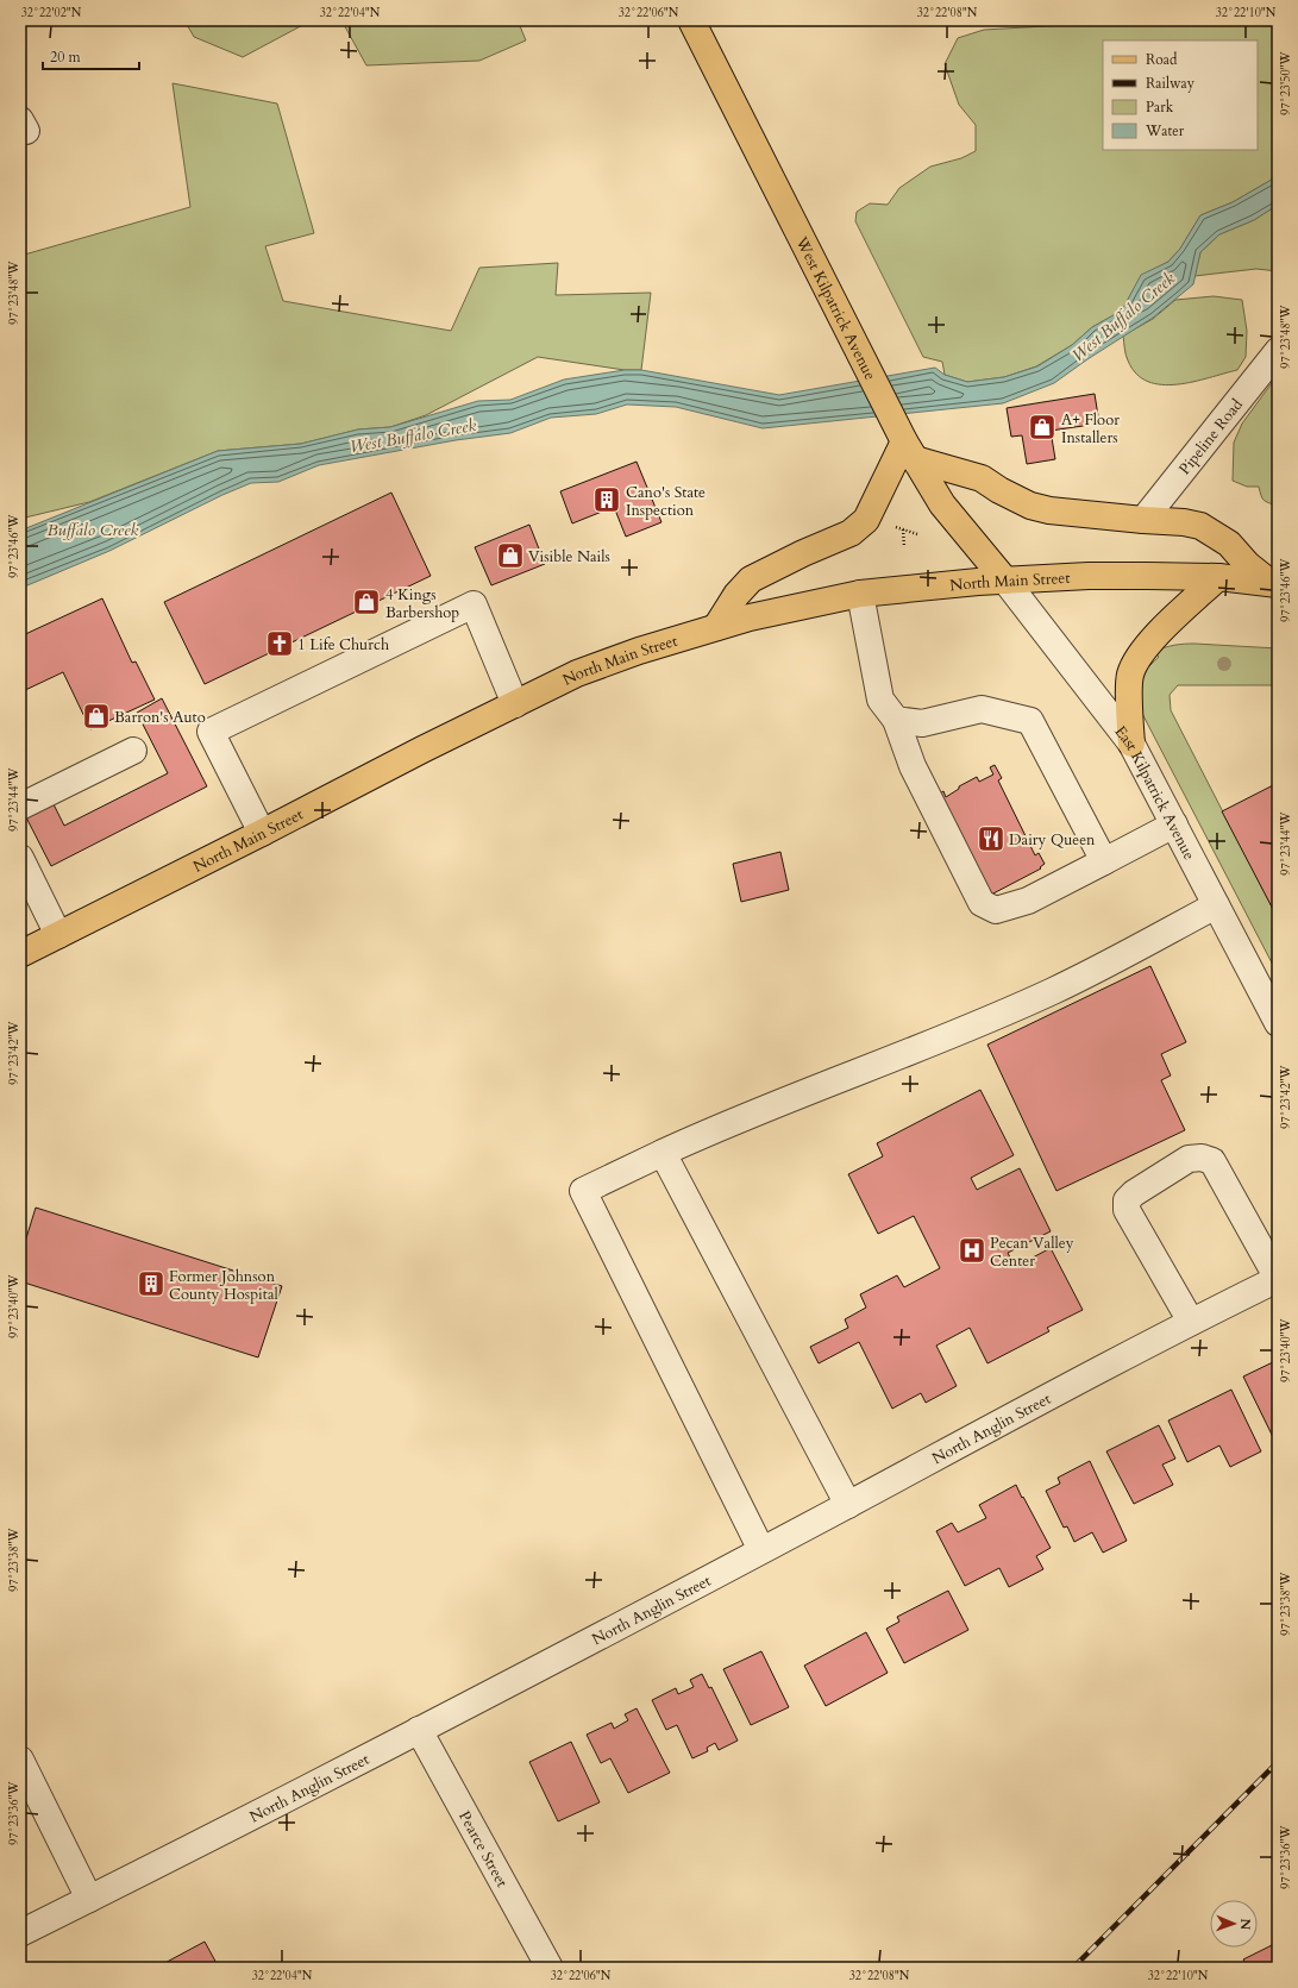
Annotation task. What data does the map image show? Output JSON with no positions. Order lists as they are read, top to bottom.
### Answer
{
  "streets": {
    "main road": ["West Kilpatrick Avenue", "North Main Street"],
    "street": [
      "Pipeline Road",
      "East Kilpatrick Avenue",
      "North Anglin Street",
      "Pearce Street"
    ]
  },
  "crossings": [
    ["West Kilpatrick Avenue", "North Main Street"],
    ["West Kilpatrick Avenue", "East Kilpatrick Avenue"],
    ["North Main Street", "East Kilpatrick Avenue"],
    ["North Anglin Street", "Pearce Street"]
  ],
  "water": ["West Buffalo Creek", "Buffalo Creek"],
  "places": {
    "shop": [
      "A+ Floor Installers",
      "Visible Nails",
      "4 Kings Barbershop",
      "Barron's Auto"
    ],
    "building": ["Cano's State Inspection", "Former Johnson County Hospital"],
    "church": ["1 Life Church"],
    "restaurant": ["Dairy Queen"],
    "hospital": ["Pecan Valley Center"]
  },
  "legend": [
    "Road",
    "Railway",
    "Park",
    "Water"
  ],
  "scale_bar": "20 m",
  "north": "right",
  "coordinates": [
    "32°22'02\"N",
    "32°22'04\"N",
    "32°22'06\"N",
    "32°22'08\"N",
    "32°22'10\"N",
    "97°23'50\"W",
    "97°23'48\"W",
    "97°23'46\"W",
    "97°23'44\"W",
    "97°23'42\"W",
    "97°23'40\"W",
    "97°23'38\"W",
    "97°23'36\"W"
  ]
}
